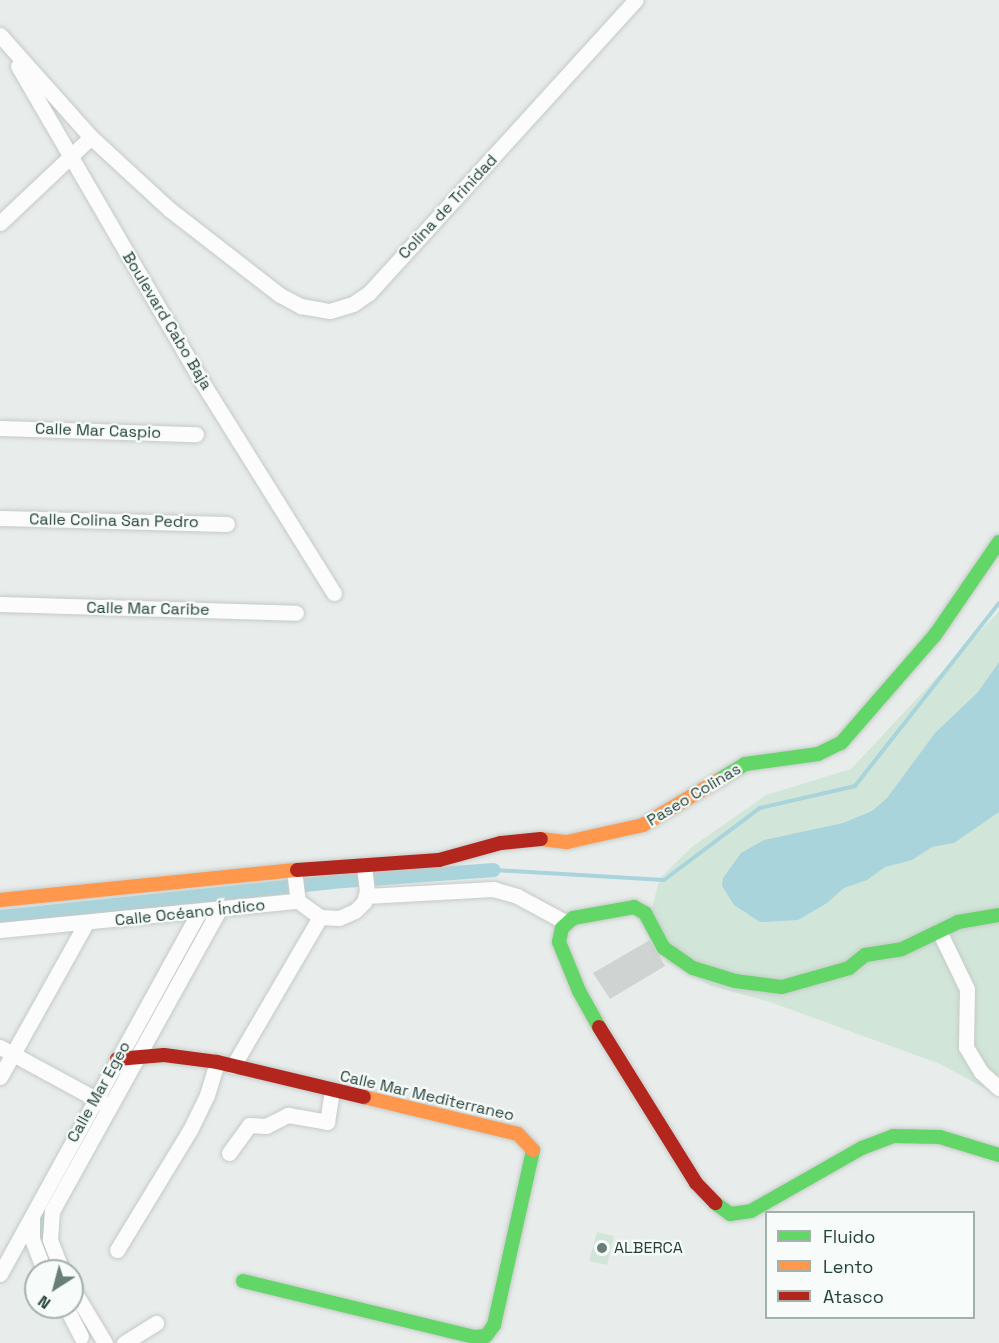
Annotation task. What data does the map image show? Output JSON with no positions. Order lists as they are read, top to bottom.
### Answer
{
  "streets": {
    "street": [
      "Colina de Trinidad",
      "Boulevard Cabo Baja",
      "Calle Mar Caspio",
      "Calle Colina San Pedro",
      "Calle Mar Caribe",
      "Paseo Colinas",
      "Calle Océano Índico",
      "Calle Mar Egeo",
      "Calle Mar Mediterraneo"
    ]
  },
  "crossings": [
    ["Colina de Trinidad", "Boulevard Cabo Baja"],
    ["Paseo Colinas", "Calle Océano Índico"],
    ["Calle Océano Índico", "Calle Mar Egeo"],
    ["Calle Mar Egeo", "Calle Mar Mediterraneo"]
  ],
  "places": ["ALBERCA"],
  "legend": ["Fluido", "Lento", "Atasco"],
  "north": "bottom left"
}
